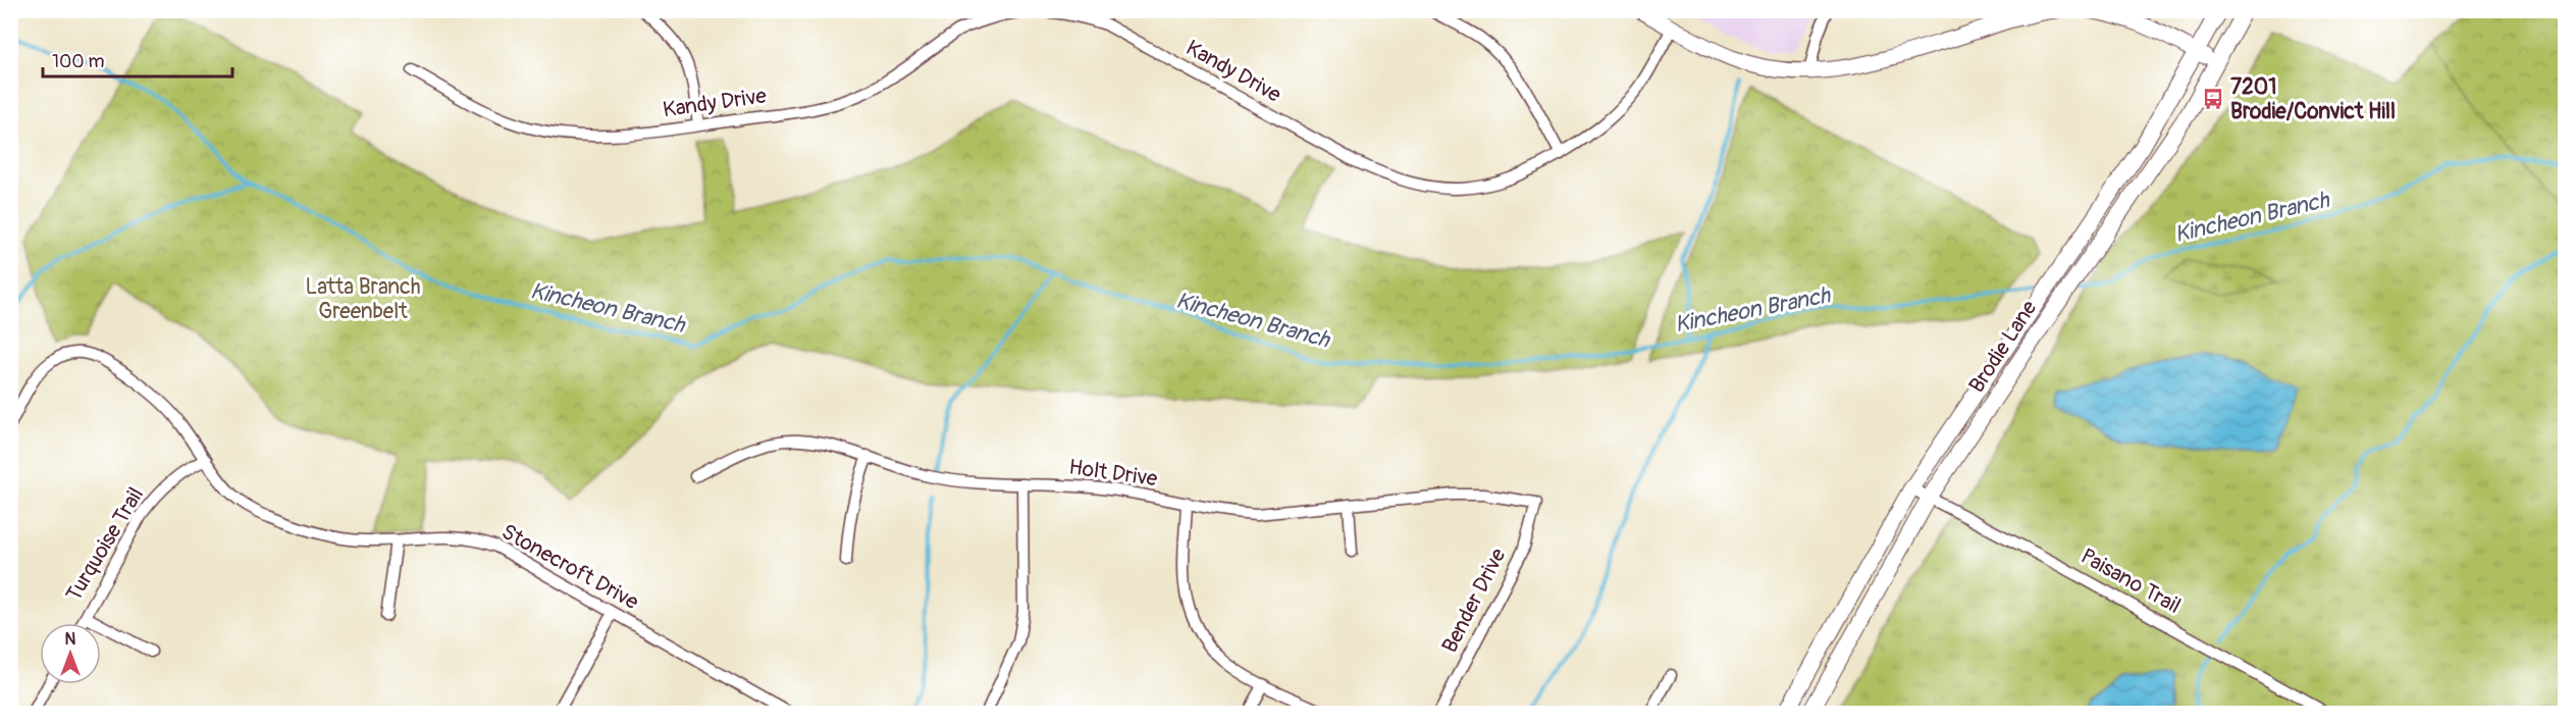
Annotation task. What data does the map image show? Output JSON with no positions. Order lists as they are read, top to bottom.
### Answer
{
  "streets": {
    "main road": ["Brodie Lane"],
    "street": [
      "Kandy Drive",
      "Holt Drive",
      "Turquoise Trail",
      "Stonecroft Drive",
      "Paisano Trail",
      "Bender Drive"
    ]
  },
  "crossings": [
    ["Brodie Lane", "Paisano Trail"],
    ["Holt Drive", "Bender Drive"],
    ["Turquoise Trail", "Stonecroft Drive"]
  ],
  "water": ["Kincheon Branch"],
  "parks": ["Latta Branch Greenbelt"],
  "places": {
    "bus stop": ["7201 Brodie/Convict Hill"]
  },
  "scale_bar": "100 m",
  "north": "top"
}
